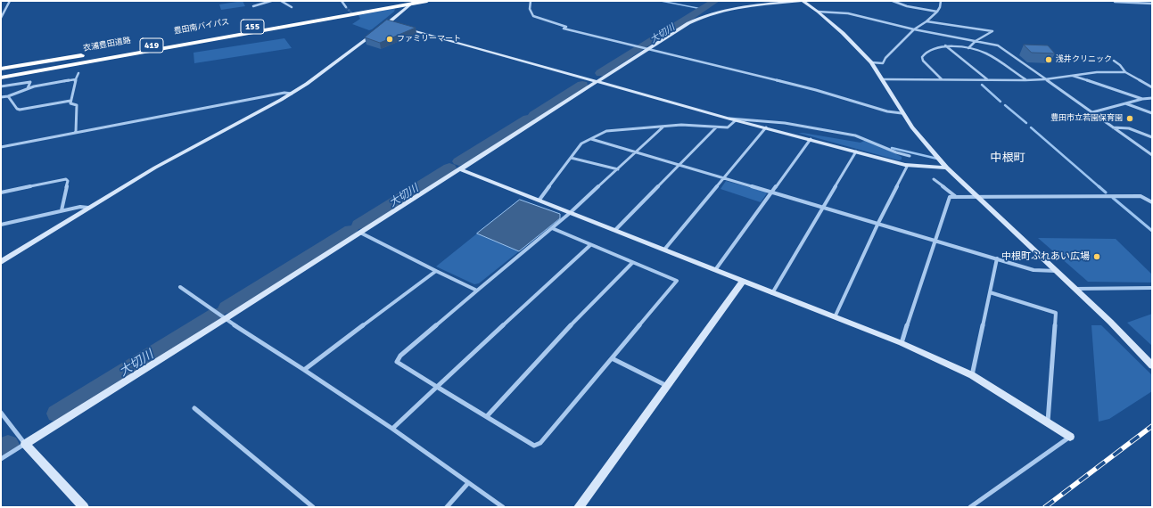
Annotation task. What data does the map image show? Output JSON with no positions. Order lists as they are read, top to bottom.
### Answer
{
  "streets": {
    "highway": [
      "豊田南バイパス",
      "155",
      "衣浦豊田道路",
      "419"
    ]
  },
  "crossings": [
    ["豊田南バイパス", "衣浦豊田道路"]
  ],
  "districts": ["中根町"],
  "water": ["大切川"],
  "places": [
    "ファミリーマート",
    "浅井クリニック",
    "豊田市立若園保育園",
    "中根町ふれあい広場"
  ]
}
